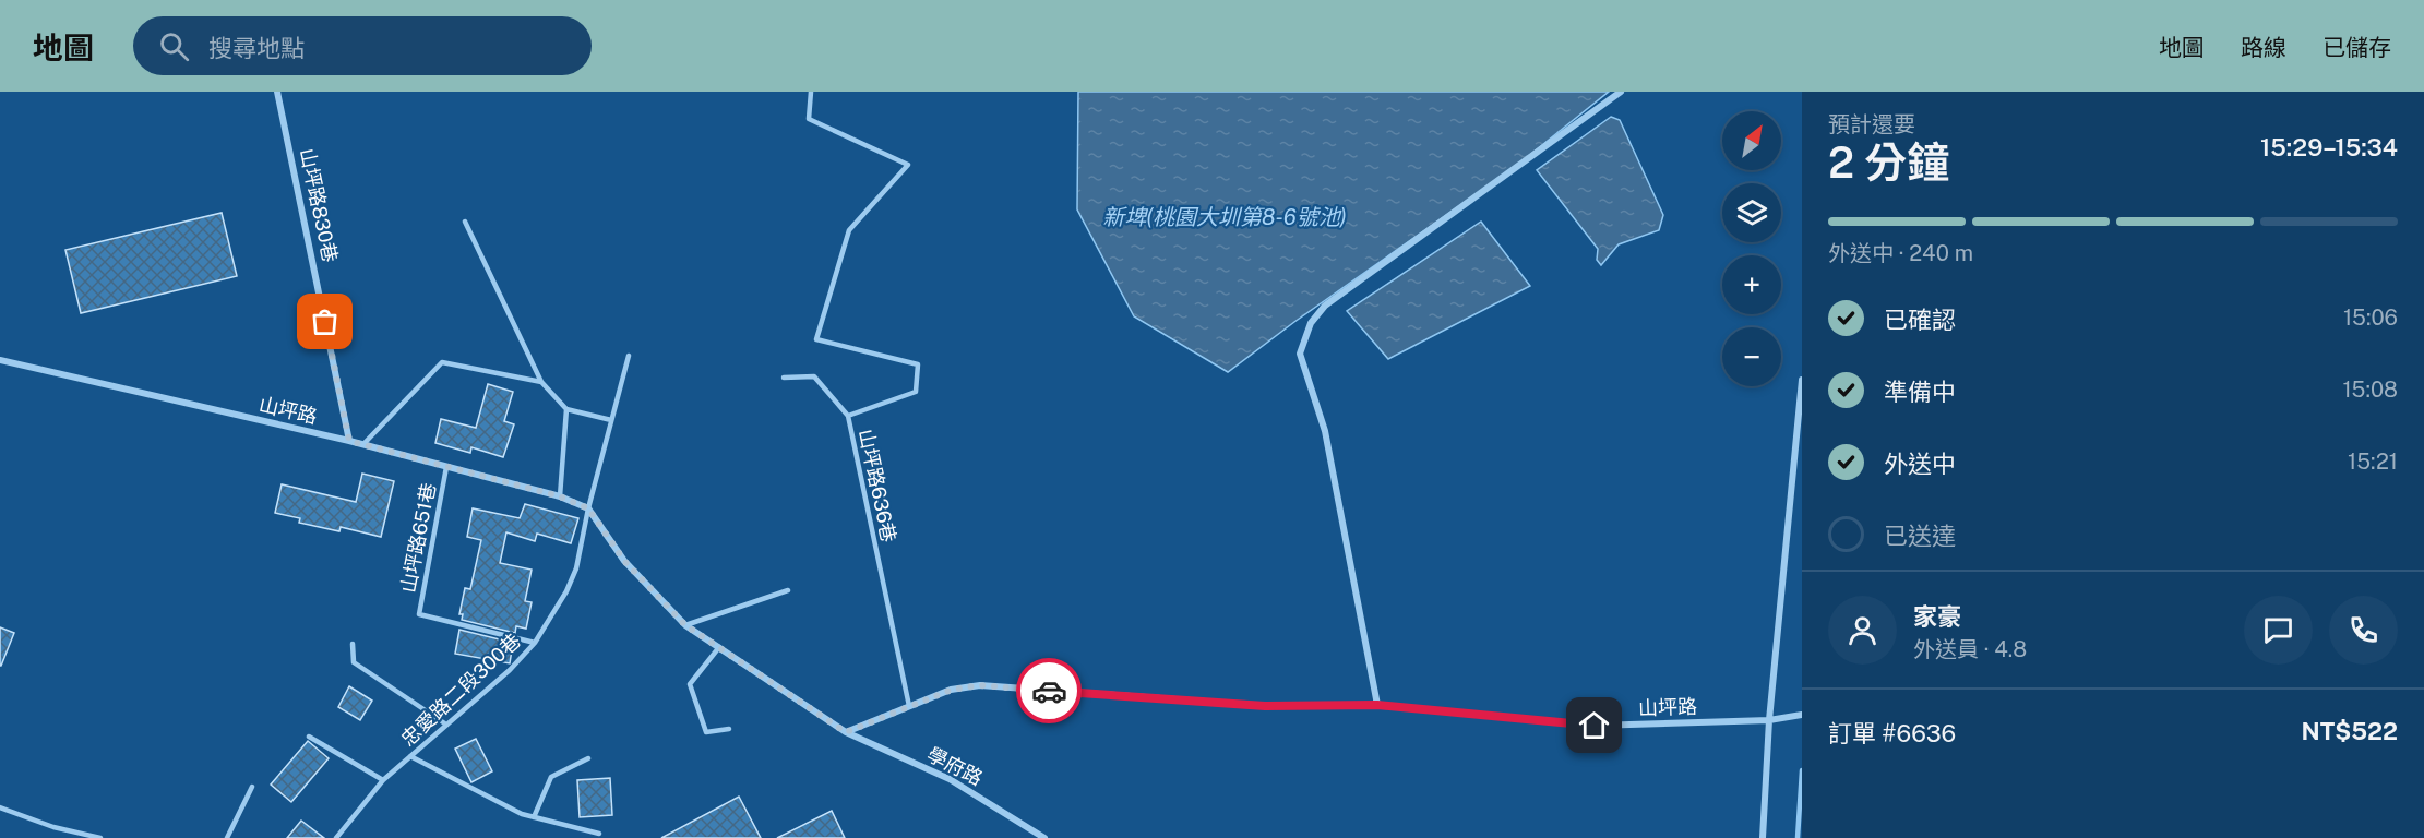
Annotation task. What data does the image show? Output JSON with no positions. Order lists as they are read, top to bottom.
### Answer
{
  "streets": {
    "street": ["山坪路830巷", "山坪路", "學府路"],
    "lane": ["山坪路636巷", "山坪路651巷", "忠愛路二段300巷"]
  },
  "crossings": [
    ["山坪路830巷", "山坪路"],
    ["山坪路", "山坪路636巷"],
    ["山坪路", "山坪路651巷"],
    ["山坪路", "忠愛路二段300巷"],
    ["山坪路", "學府路"],
    ["山坪路651巷", "忠愛路二段300巷"]
  ],
  "water": ["新埤(桃園大圳第8-6號池)"],
  "north": "top right",
  "page": {
    "header": "地圖",
    "search": "搜尋地點",
    "nav": ["地圖", "路線", "已儲存"],
    "heading": ["2 分鐘", "預計還要", "15:29–15:34"],
    "panel": [
      "家豪",
      "外送員 · 4.8",
      "訂單 #6636",
      "NT$522"
    ],
    "map_buttons": ["+", "−"],
    "bar": "外送中 · 240 m",
    "list": [
      ["已確認", "15:06"],
      ["準備中", "15:08"],
      ["外送中", "15:21"],
      "已送達"
    ]
  }
}
